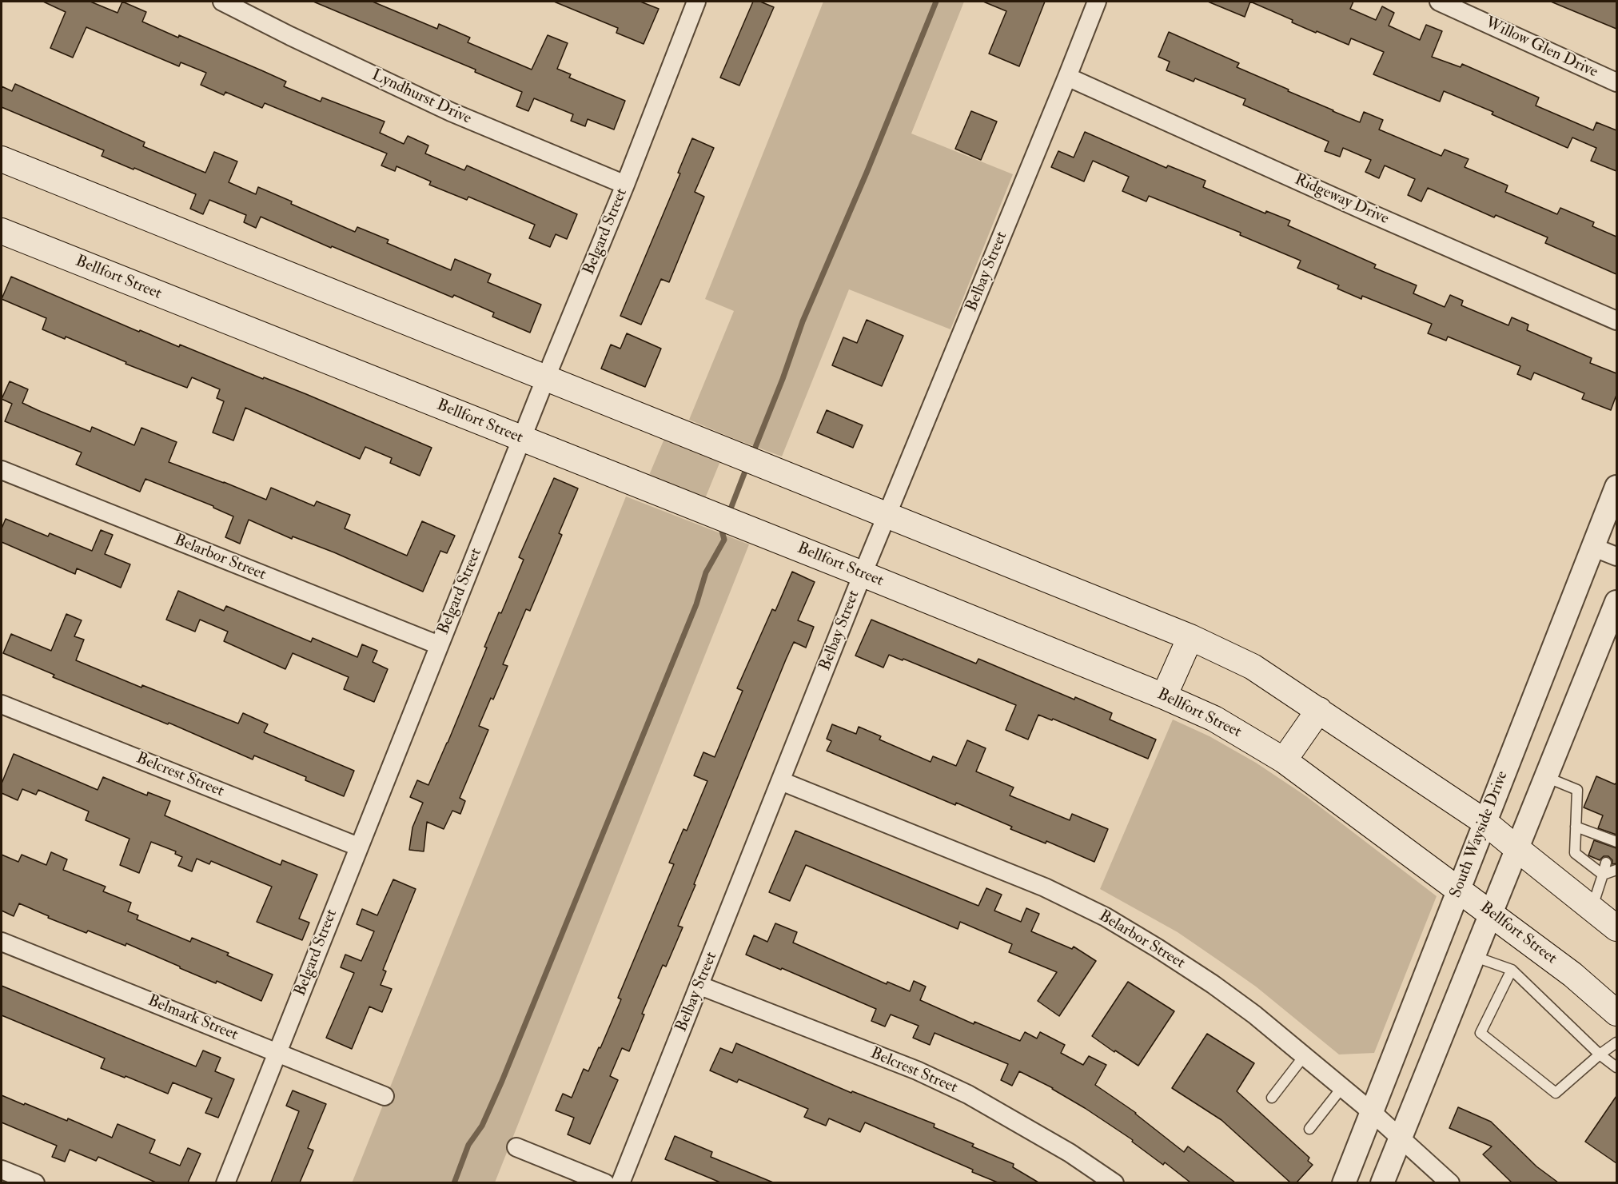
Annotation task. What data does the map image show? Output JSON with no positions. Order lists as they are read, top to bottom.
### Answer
{
  "streets": {
    "main road": ["Bellfort Street"],
    "street": [
      "Willow Glen Drive",
      "Lyndhurst Drive",
      "Ridgeway Drive",
      "Belgard Street",
      "Belbay Street",
      "Belarbor Street",
      "Belcrest Street",
      "South Wayside Drive",
      "Belmark Street"
    ]
  },
  "crossings": [
    ["Lyndhurst Drive", "Belgard Street"],
    ["Ridgeway Drive", "Belbay Street"],
    ["Belgard Street", "Bellfort Street"],
    ["Belgard Street", "Belarbor Street"],
    ["Belgard Street", "Belcrest Street"],
    ["Belgard Street", "Belmark Street"],
    ["Belbay Street", "Bellfort Street"],
    ["Belbay Street", "Belarbor Street"],
    ["Belbay Street", "Belcrest Street"],
    ["Bellfort Street", "South Wayside Drive"],
    ["Belarbor Street", "South Wayside Drive"]
  ]
}
